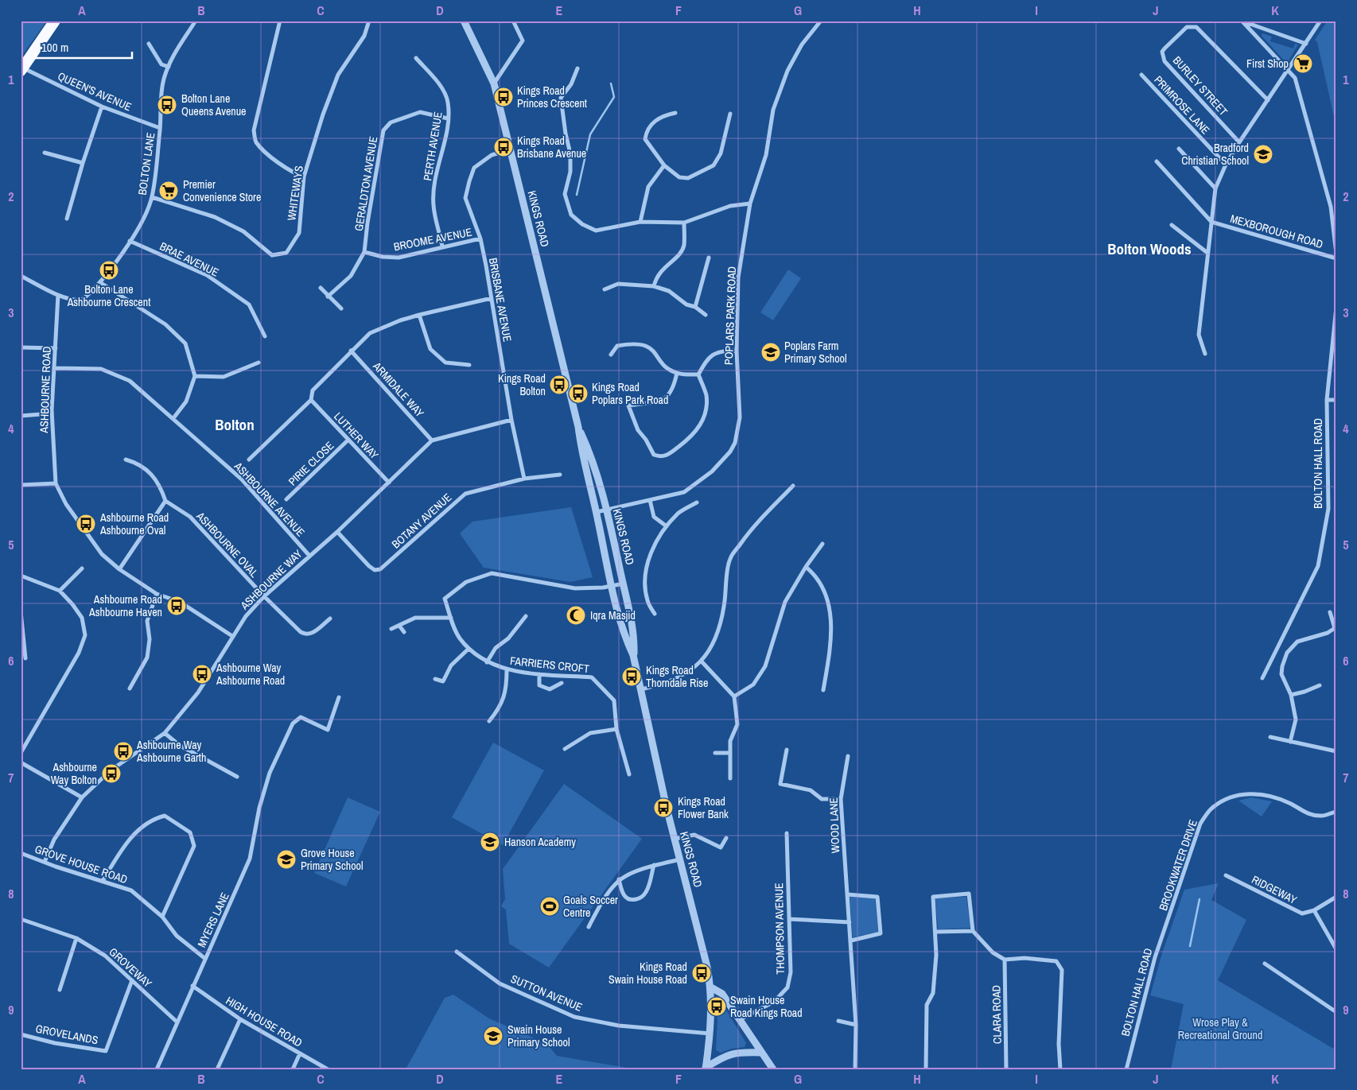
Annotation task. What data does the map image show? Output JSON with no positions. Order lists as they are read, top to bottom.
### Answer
{
  "streets": {
    "street": [
      "BURLEY STREET",
      "QUEEN'S AVENUE",
      "PRIMROSE LANE",
      "PERTH AVENUE",
      "BOLTON LANE",
      "GERALDTON AVENUE",
      "WHITEWAYS",
      "KINGS ROAD",
      "MEXBOROUGH ROAD",
      "BROOME AVENUE",
      "BRAE AVENUE",
      "BRISBANE AVENUE",
      "POPLARS PARK ROAD",
      "ASHBOURNE ROAD",
      "ARMIDALE WAY",
      "LUTHER WAY",
      "PIRIE CLOSE",
      "BOLTON HALL ROAD",
      "ASHBOURNE AVENUE",
      "BOTANY AVENUE",
      "ASHBOURNE OVAL",
      "ASHBOURNE WAY",
      "FARRIERS CROFT",
      "WOOD LANE",
      "GROVE HOUSE ROAD",
      "BROOKWATER DRIVE",
      "RIDGEWAY",
      "MYERS LANE",
      "THOMPSON AVENUE",
      "GROVEWAY",
      "SUTTON AVENUE",
      "CLARA ROAD",
      "HIGH HOUSE ROAD",
      "GROVELANDS"
    ]
  },
  "crossings": [
    ["QUEEN'S AVENUE", "BOLTON LANE"],
    ["PERTH AVENUE", "GERALDTON AVENUE"],
    ["PERTH AVENUE", "BROOME AVENUE"],
    ["BOLTON LANE", "WHITEWAYS"],
    ["BOLTON LANE", "BRAE AVENUE"],
    ["BOLTON LANE", "ASHBOURNE ROAD"],
    ["GERALDTON AVENUE", "BROOME AVENUE"],
    ["KINGS ROAD", "BRISBANE AVENUE"],
    ["KINGS ROAD", "POPLARS PARK ROAD"],
    ["KINGS ROAD", "FARRIERS CROFT"],
    ["KINGS ROAD", "SUTTON AVENUE"],
    ["BROOME AVENUE", "BRISBANE AVENUE"],
    ["BRISBANE AVENUE", "BOTANY AVENUE"],
    ["BRISBANE AVENUE", "ASHBOURNE WAY"],
    ["ASHBOURNE ROAD", "ASHBOURNE AVENUE"],
    ["ASHBOURNE ROAD", "ASHBOURNE WAY"],
    ["ARMIDALE WAY", "ASHBOURNE WAY"],
    ["LUTHER WAY", "PIRIE CLOSE"],
    ["LUTHER WAY", "ASHBOURNE WAY"],
    ["BOLTON HALL ROAD", "BROOKWATER DRIVE"],
    ["ASHBOURNE AVENUE", "ASHBOURNE WAY"],
    ["BOTANY AVENUE", "ASHBOURNE WAY"],
    ["ASHBOURNE OVAL", "ASHBOURNE WAY"],
    ["ASHBOURNE WAY", "GROVE HOUSE ROAD"],
    ["GROVE HOUSE ROAD", "MYERS LANE"],
    ["MYERS LANE", "GROVEWAY"],
    ["MYERS LANE", "HIGH HOUSE ROAD"],
    ["GROVEWAY", "GROVELANDS"]
  ],
  "districts": ["Bolton Woods", "Bolton"],
  "parks": ["Wrose Play & Recreational Ground"],
  "places": {
    "supermarket": ["First Shop", "Premier Convenience Store"],
    "bus stop": [
      "Kings Road Princes Crescent",
      "Bolton Lane Queens Avenue",
      "Kings Road Brisbane Avenue",
      "Bolton Lane Ashbourne Crescent",
      "Kings Road Bolton",
      "Kings Road Poplars Park Road",
      "Ashbourne Road Ashbourne Oval",
      "Ashbourne Road Ashbourne Haven",
      "Ashbourne Way Ashbourne Road",
      "Kings Road Thorndale Rise",
      "Ashbourne Way Ashbourne Garth",
      "Ashbourne Way Bolton",
      "Kings Road Flower Bank",
      "Kings Road Swain House Road",
      "Swain House Road Kings Road"
    ],
    "school or university": [
      "Bradford Christian School",
      "Poplars Farm Primary School",
      "Hanson Academy",
      "Grove House Primary School",
      "Swain House Primary School"
    ],
    "mosque": ["Iqra Masjid"],
    "sports": ["Goals Soccer Centre"]
  },
  "scale_bar": "100 m",
  "grid": {
    "columns": [
      "A",
      "B",
      "C",
      "D",
      "E",
      "F",
      "G",
      "H",
      "I",
      "J",
      "K"
    ],
    "rows": [
      "1",
      "2",
      "3",
      "4",
      "5",
      "6",
      "7",
      "8",
      "9"
    ]
  }
}
